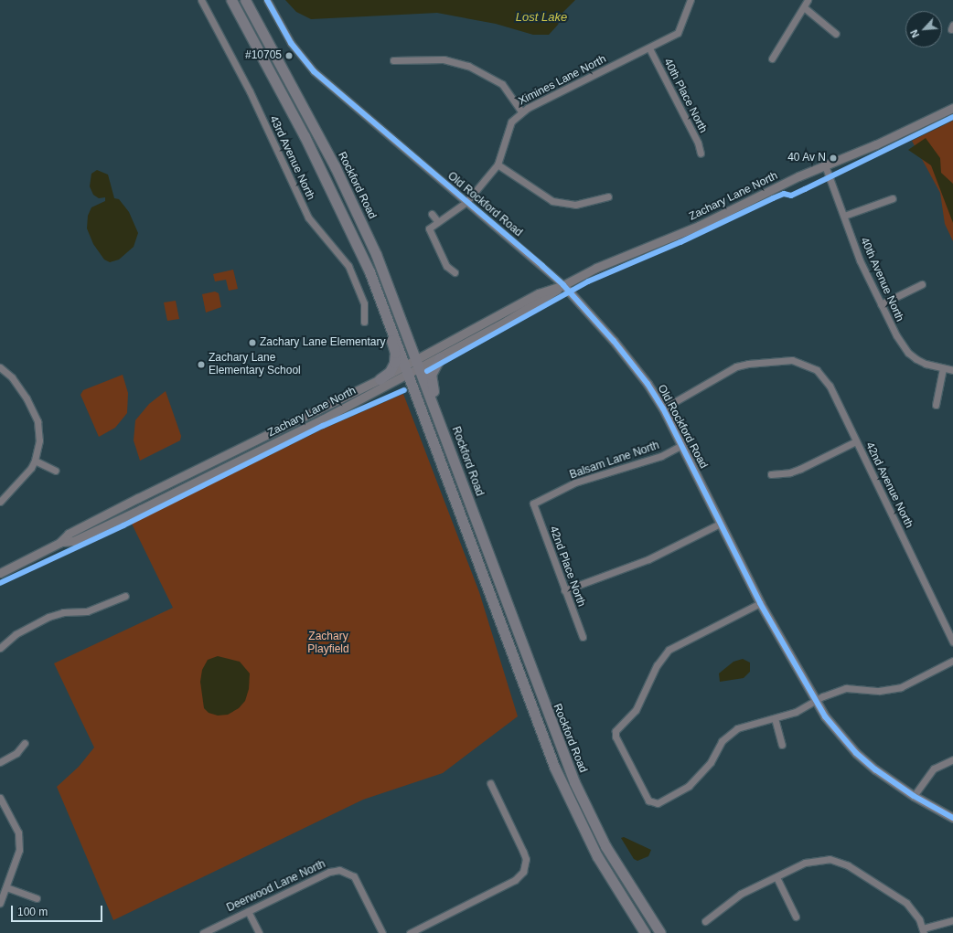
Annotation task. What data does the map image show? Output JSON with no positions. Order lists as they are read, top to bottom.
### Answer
{
  "streets": {
    "main road": ["Rockford Road"],
    "street": [
      "Ximines Lane North",
      "40th Place North",
      "43rd Avenue North",
      "Zachary Lane North",
      "Old Rockford Road",
      "40th Avenue North",
      "Balsam Lane North",
      "42nd Avenue North",
      "42nd Place North",
      "Deerwood Lane North"
    ]
  },
  "crossings": [
    ["Ximines Lane North", "40th Place North"],
    ["Ximines Lane North", "Old Rockford Road"],
    ["Rockford Road", "Zachary Lane North"],
    ["Zachary Lane North", "Old Rockford Road"],
    ["Zachary Lane North", "40th Avenue North"],
    ["Old Rockford Road", "Balsam Lane North"],
    ["Old Rockford Road", "42nd Avenue North"],
    ["Balsam Lane North", "42nd Place North"]
  ],
  "water": ["Lost Lake"],
  "parks": ["Zachary Playfield"],
  "places": [
    "#10705",
    "40 Av N",
    "Zachary Lane Elementary",
    "Zachary Lane Elementary School"
  ],
  "scale_bar": "100 m",
  "north": "bottom left"
}
